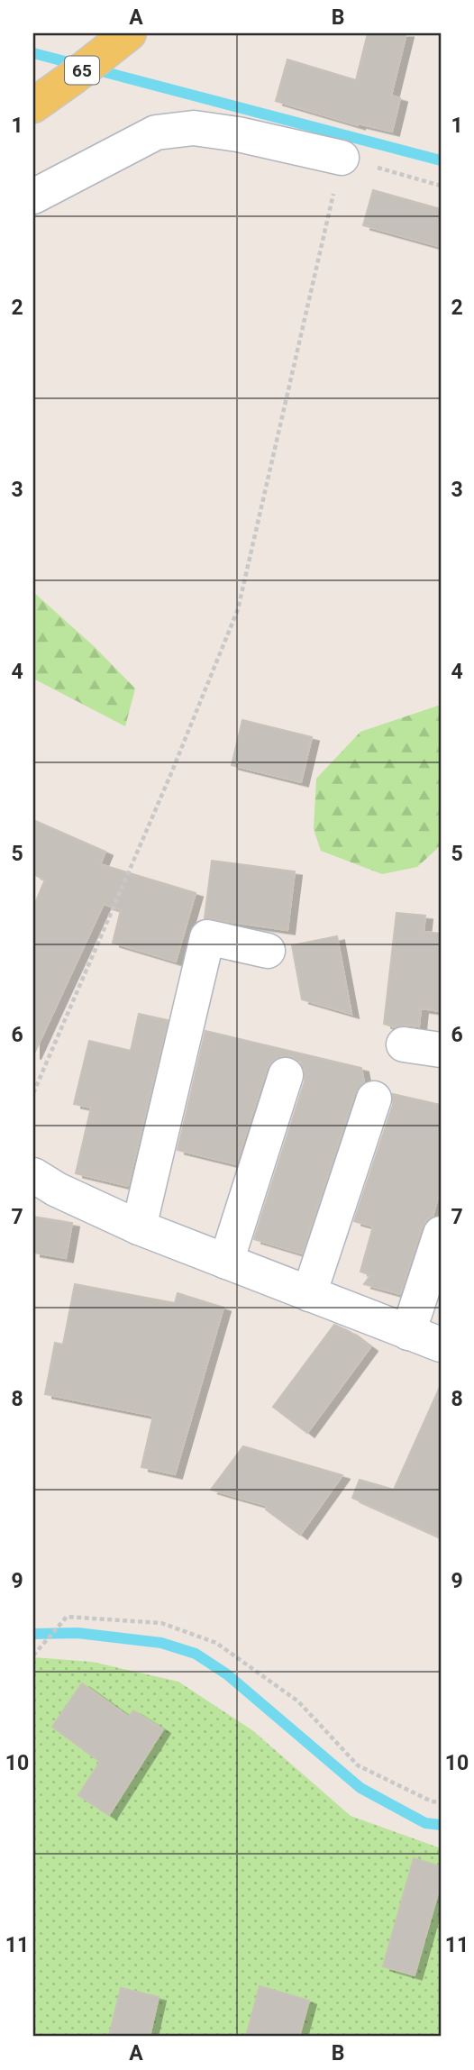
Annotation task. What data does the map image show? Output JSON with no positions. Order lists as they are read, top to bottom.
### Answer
{
  "streets": {
    "main road": ["65"]
  },
  "grid": {
    "columns": ["A", "B"],
    "rows": [
      "1",
      "2",
      "3",
      "4",
      "5",
      "6",
      "7",
      "8",
      "9",
      "10",
      "11"
    ]
  }
}
